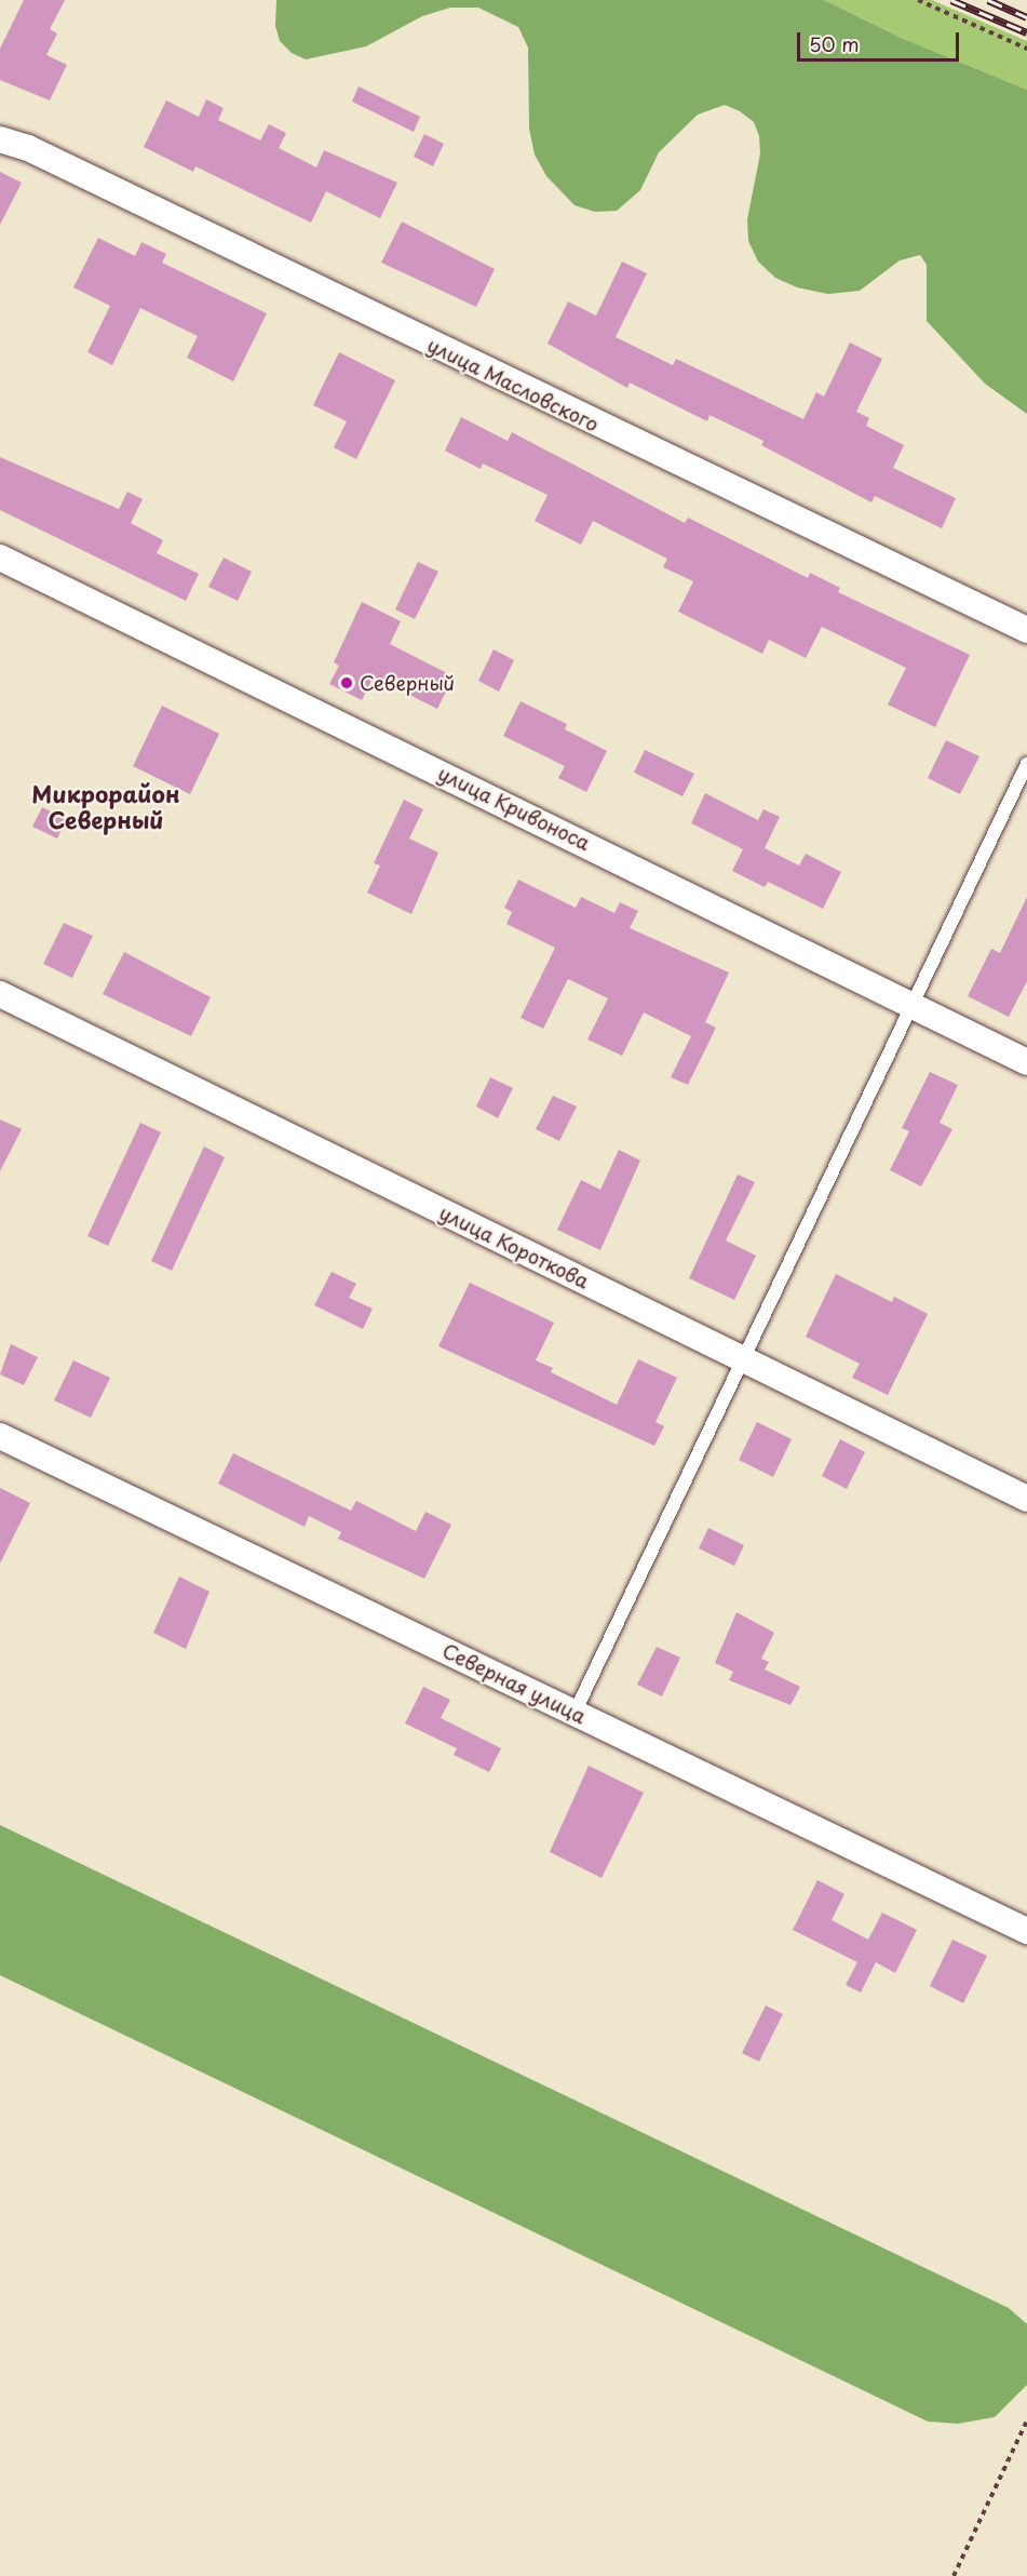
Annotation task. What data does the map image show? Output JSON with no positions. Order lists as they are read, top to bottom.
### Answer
{
  "streets": {
    "street": [
      "улица Масловского",
      "улица Кривоноса",
      "улица Короткова",
      "Северная улица"
    ]
  },
  "districts": ["Микрорайон Северный"],
  "places": ["Северный"],
  "scale_bar": "50 m"
}
